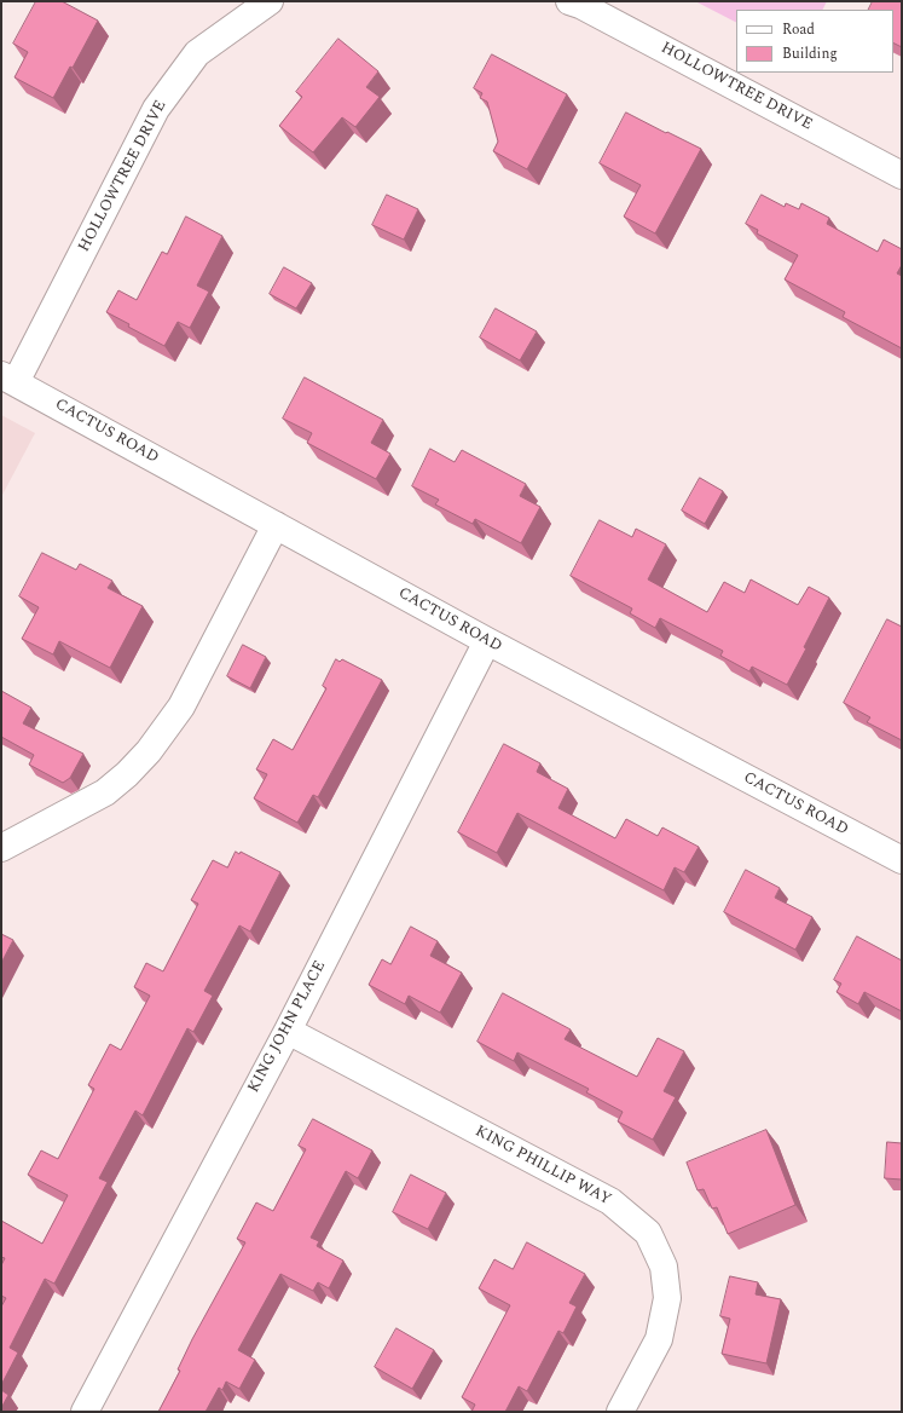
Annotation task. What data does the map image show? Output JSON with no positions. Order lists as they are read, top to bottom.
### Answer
{
  "streets": {
    "street": [
      "HOLLOWTREE DRIVE",
      "CACTUS ROAD",
      "KING JOHN PLACE",
      "KING PHILLIP WAY"
    ]
  },
  "crossings": [
    ["HOLLOWTREE DRIVE", "CACTUS ROAD"],
    ["CACTUS ROAD", "KING JOHN PLACE"],
    ["KING JOHN PLACE", "KING PHILLIP WAY"]
  ],
  "legend": ["Road", "Building"]
}
